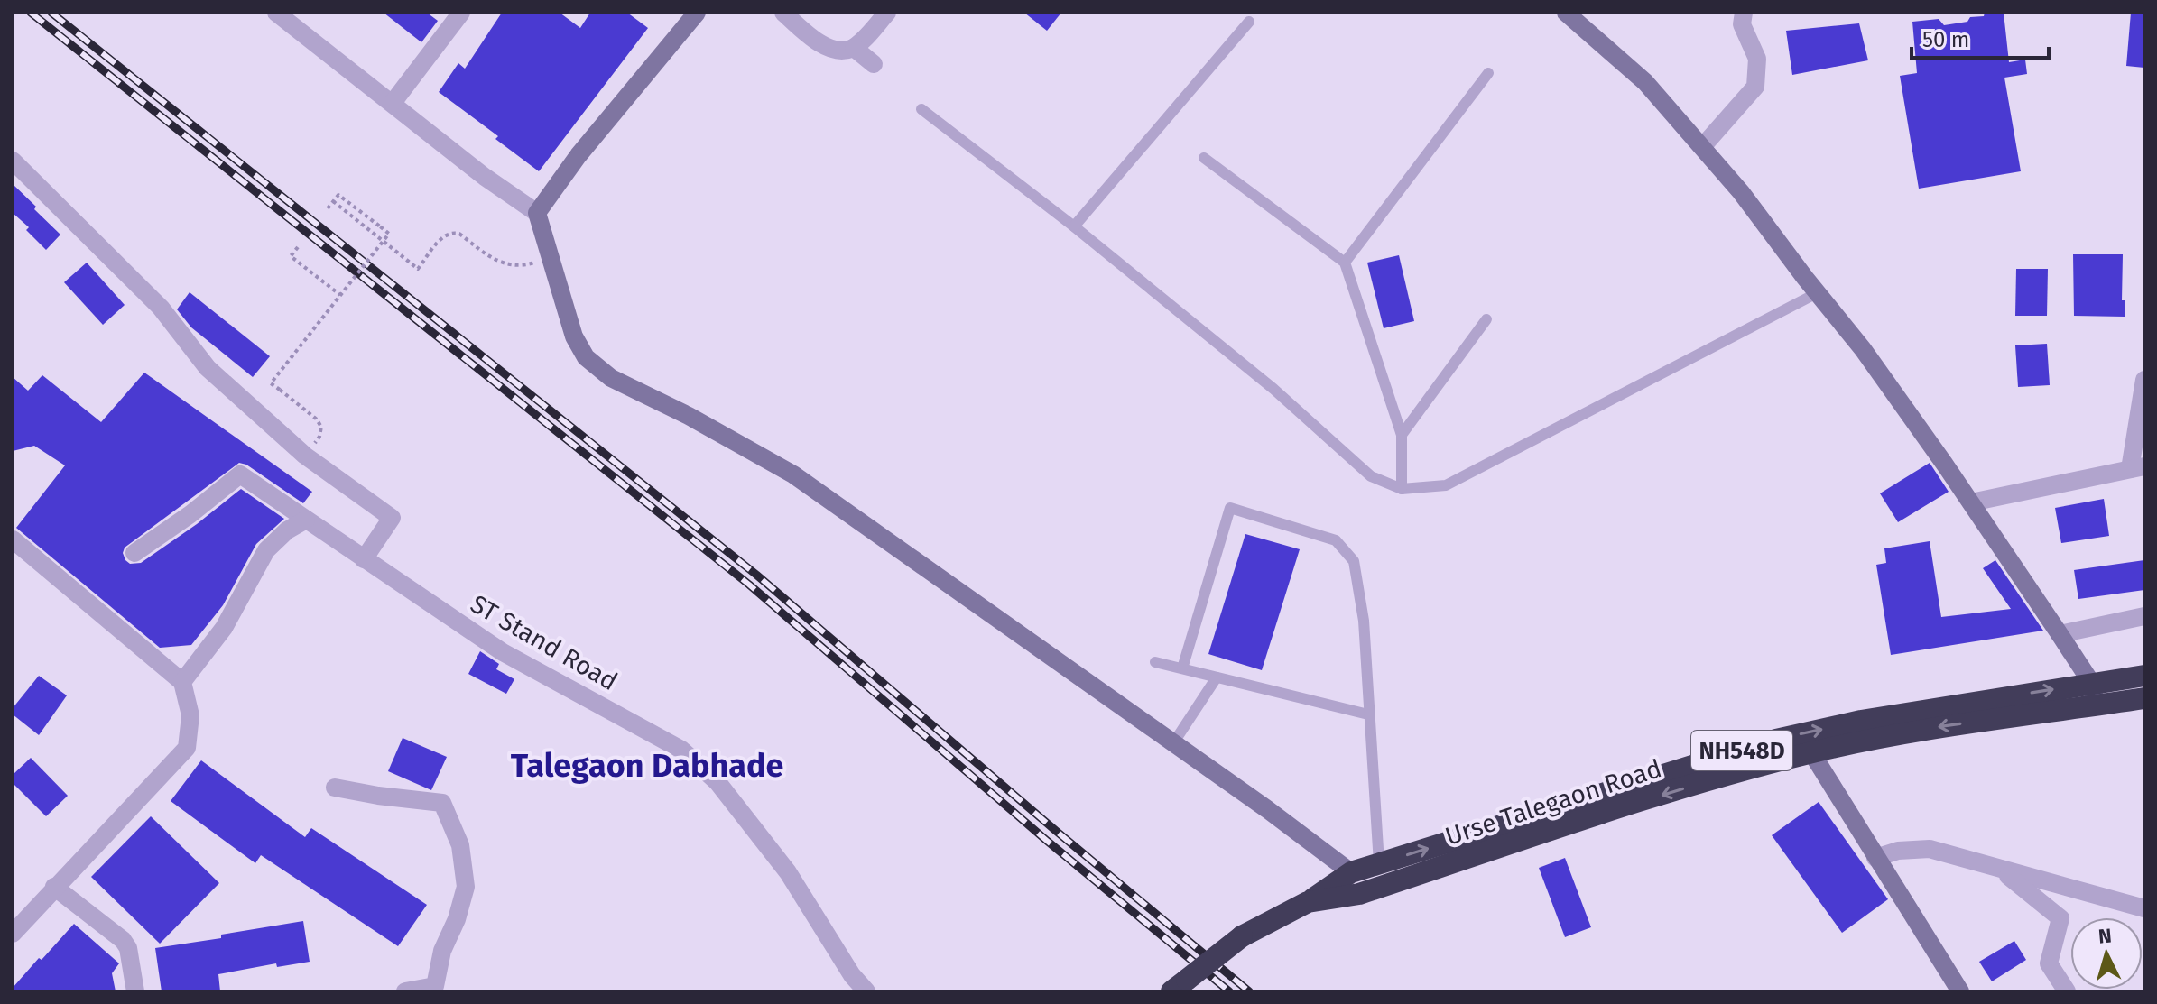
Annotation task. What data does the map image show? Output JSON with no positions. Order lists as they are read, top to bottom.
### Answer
{
  "streets": {
    "highway": ["NH548D", "Urse Talegaon Road"],
    "street": ["ST Stand Road"]
  },
  "crossings": [
    ["NH548D", "Urse Talegaon Road"]
  ],
  "districts": ["Talegaon Dabhade"],
  "scale_bar": "50 m",
  "north": "top"
}
